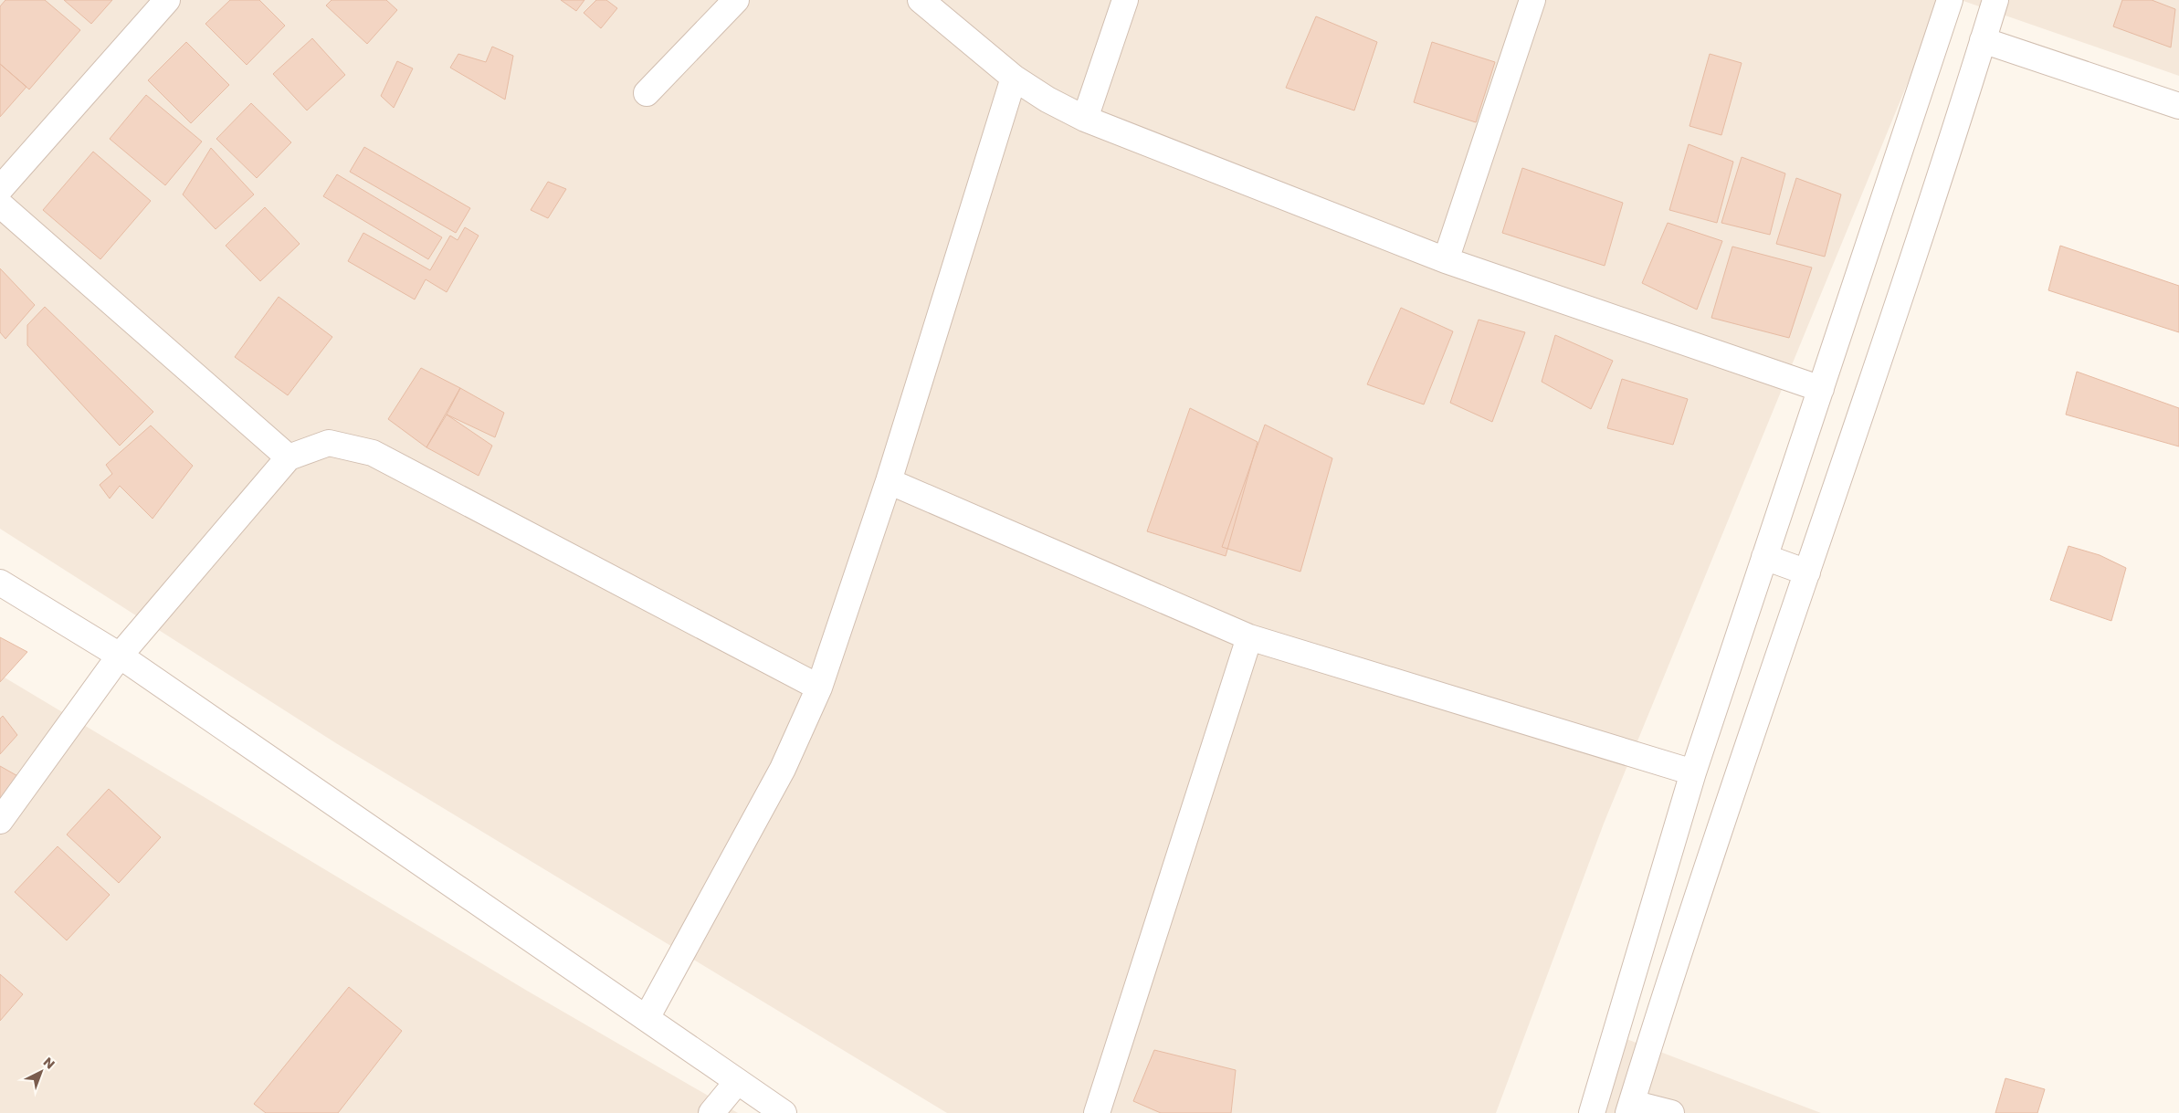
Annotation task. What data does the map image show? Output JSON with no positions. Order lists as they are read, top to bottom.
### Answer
{
  "north": "top right"
}
